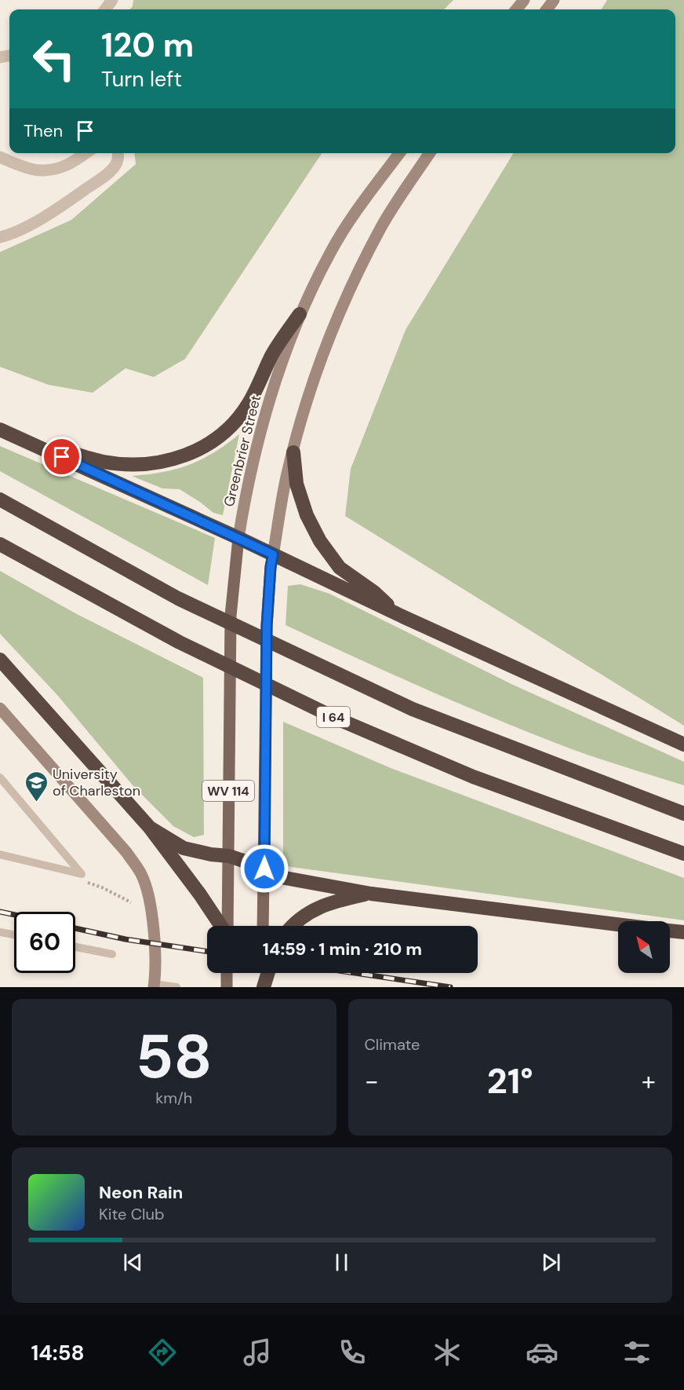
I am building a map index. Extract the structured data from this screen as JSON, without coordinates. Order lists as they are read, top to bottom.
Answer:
{
  "streets": {
    "highway": ["I 64"],
    "main road": ["Greenbrier Street", "WV 114"]
  },
  "places": {
    "school or university": ["University of Charleston"]
  },
  "north": "top left",
  "page": {
    "turn": ["120 m", "Turn left"],
    "then": "Then",
    "limit": "60",
    "trip": "14:59 · 1 min · 210 m",
    "tile": [
      ["58", "km/h"],
      "Climate"
    ],
    "heat": ["−", "21°", "+"],
    "song": ["Neon Rain", "Kite Club"],
    "tabs": "14:58"
  }
}
